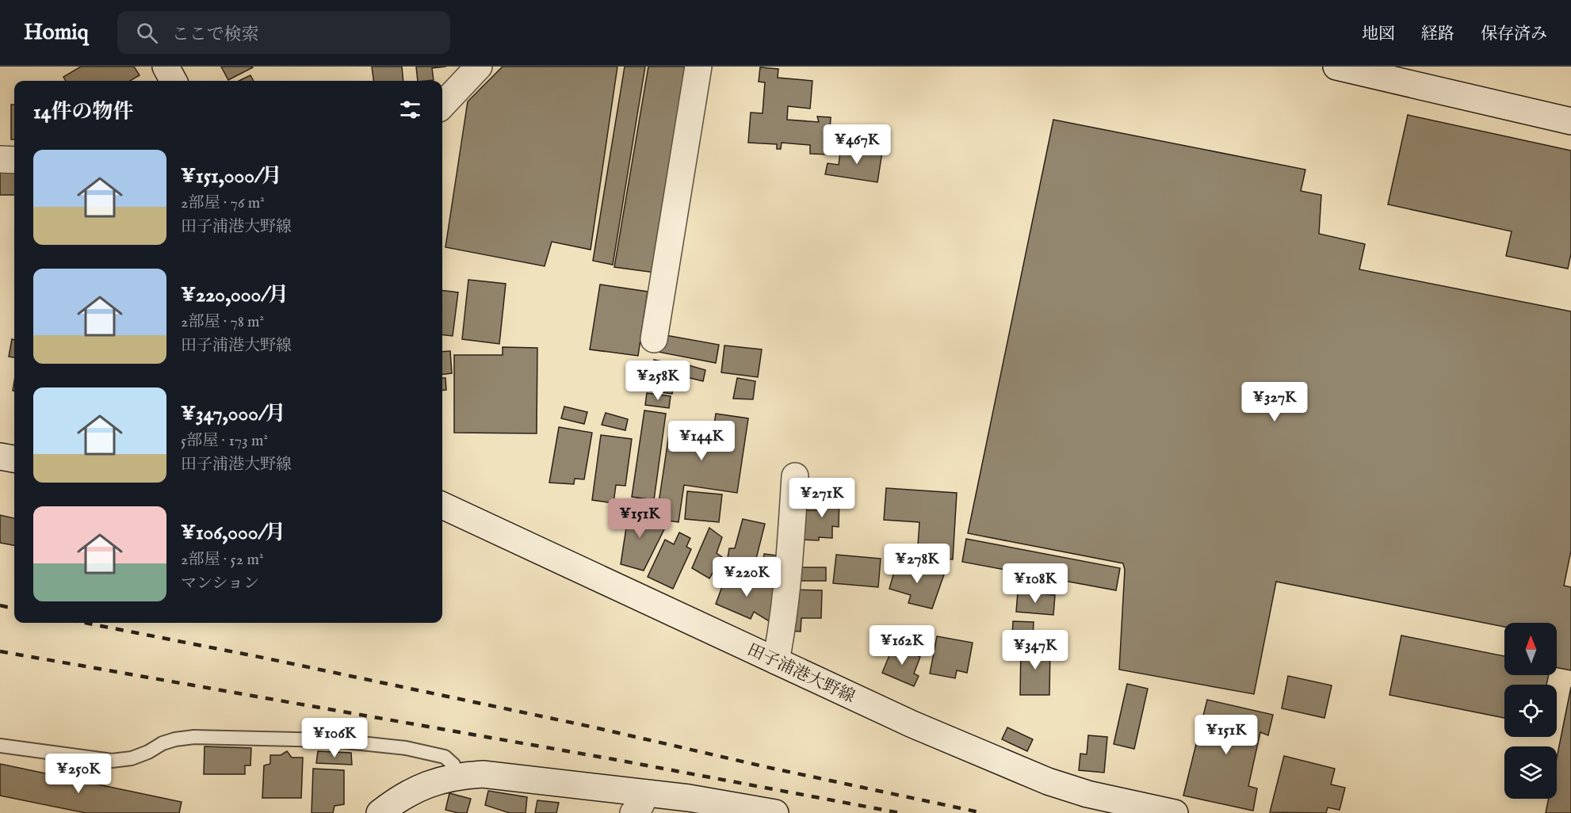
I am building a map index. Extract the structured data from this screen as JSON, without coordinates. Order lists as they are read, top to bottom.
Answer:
{
  "streets": {
    "main road": ["田子浦港大野線"]
  },
  "north": "top",
  "page": {
    "header": "Homiq",
    "search": "ここで検索",
    "nav": ["地図", "経路", "保存済み"],
    "heading": "14件の物件",
    "price": [
      "¥467K",
      "¥258K",
      "¥327K",
      "¥144K",
      "¥271K",
      "¥151K",
      "¥278K",
      "¥220K",
      "¥108K",
      "¥162K",
      "¥347K",
      "¥151K",
      "¥106K",
      "¥250K"
    ],
    "list": [
      {
        "name": "¥151,000/月",
        "note": "2部屋 · 76 m² · 田子浦港大野線"
      },
      {
        "name": "¥220,000/月",
        "note": "2部屋 · 78 m² · 田子浦港大野線"
      },
      {
        "name": "¥347,000/月",
        "note": "5部屋 · 173 m² · 田子浦港大野線"
      },
      {
        "name": "¥106,000/月",
        "note": "2部屋 · 52 m² · マンション"
      }
    ]
  }
}
